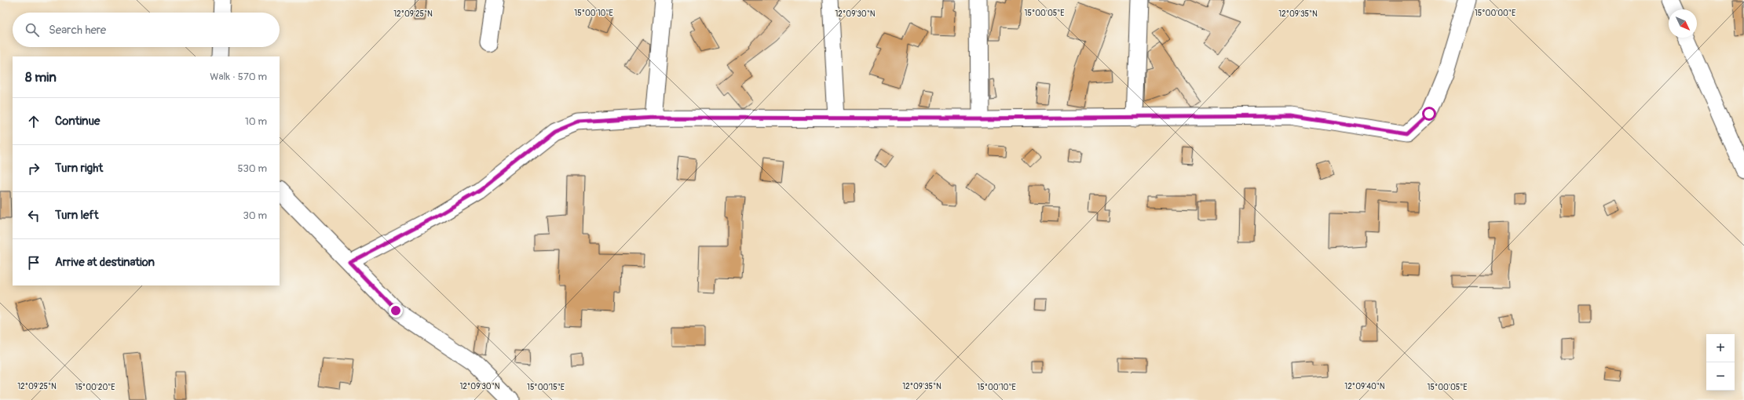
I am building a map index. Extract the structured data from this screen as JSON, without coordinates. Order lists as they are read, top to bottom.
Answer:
{
  "north": "bottom right",
  "page": {
    "search": "Search here",
    "heading": ["8 min", "Walk · 570 m"],
    "list": [
      ["Continue", "10 m"],
      ["Turn right", "530 m"],
      ["Turn left", "30 m"],
      "Arrive at destination"
    ],
    "map_buttons": ["+", "−"]
  },
  "coordinates": [
    "15°00'10\"E",
    "15°00'05\"E",
    "15°00'00\"E",
    "12°09'30\"N",
    "12°09'25\"N",
    "12°09'35\"N",
    "12°09'40\"N",
    "15°00'20\"E",
    "15°00'15\"E"
  ]
}
